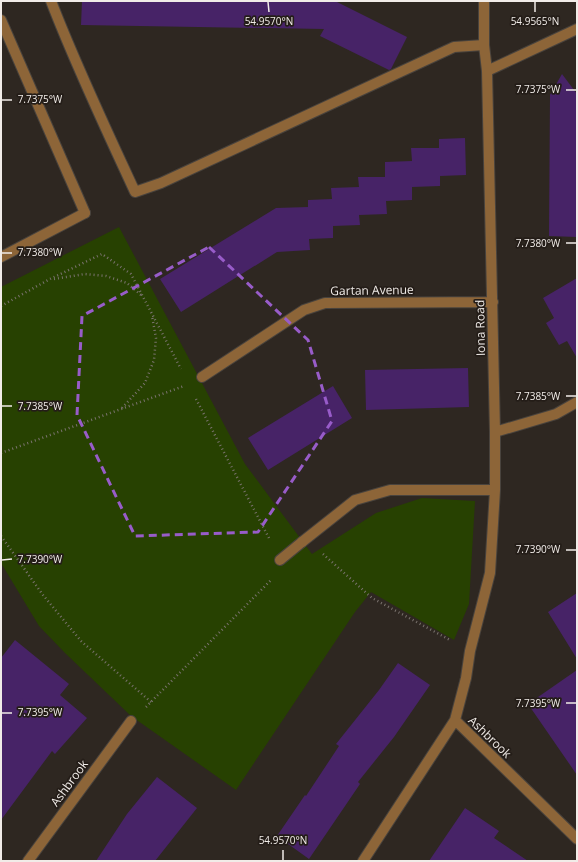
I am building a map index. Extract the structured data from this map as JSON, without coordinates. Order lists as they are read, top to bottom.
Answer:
{
  "streets": {
    "street": ["Gartan Avenue", "Iona Road", "Ashbrook"]
  },
  "crossings": [
    ["Gartan Avenue", "Iona Road"],
    ["Iona Road", "Ashbrook"]
  ],
  "coordinates": [
    "54.9570°N",
    "54.9565°N",
    "7.7375°W",
    "7.7380°W",
    "7.7385°W",
    "7.7390°W",
    "7.7395°W"
  ]
}
